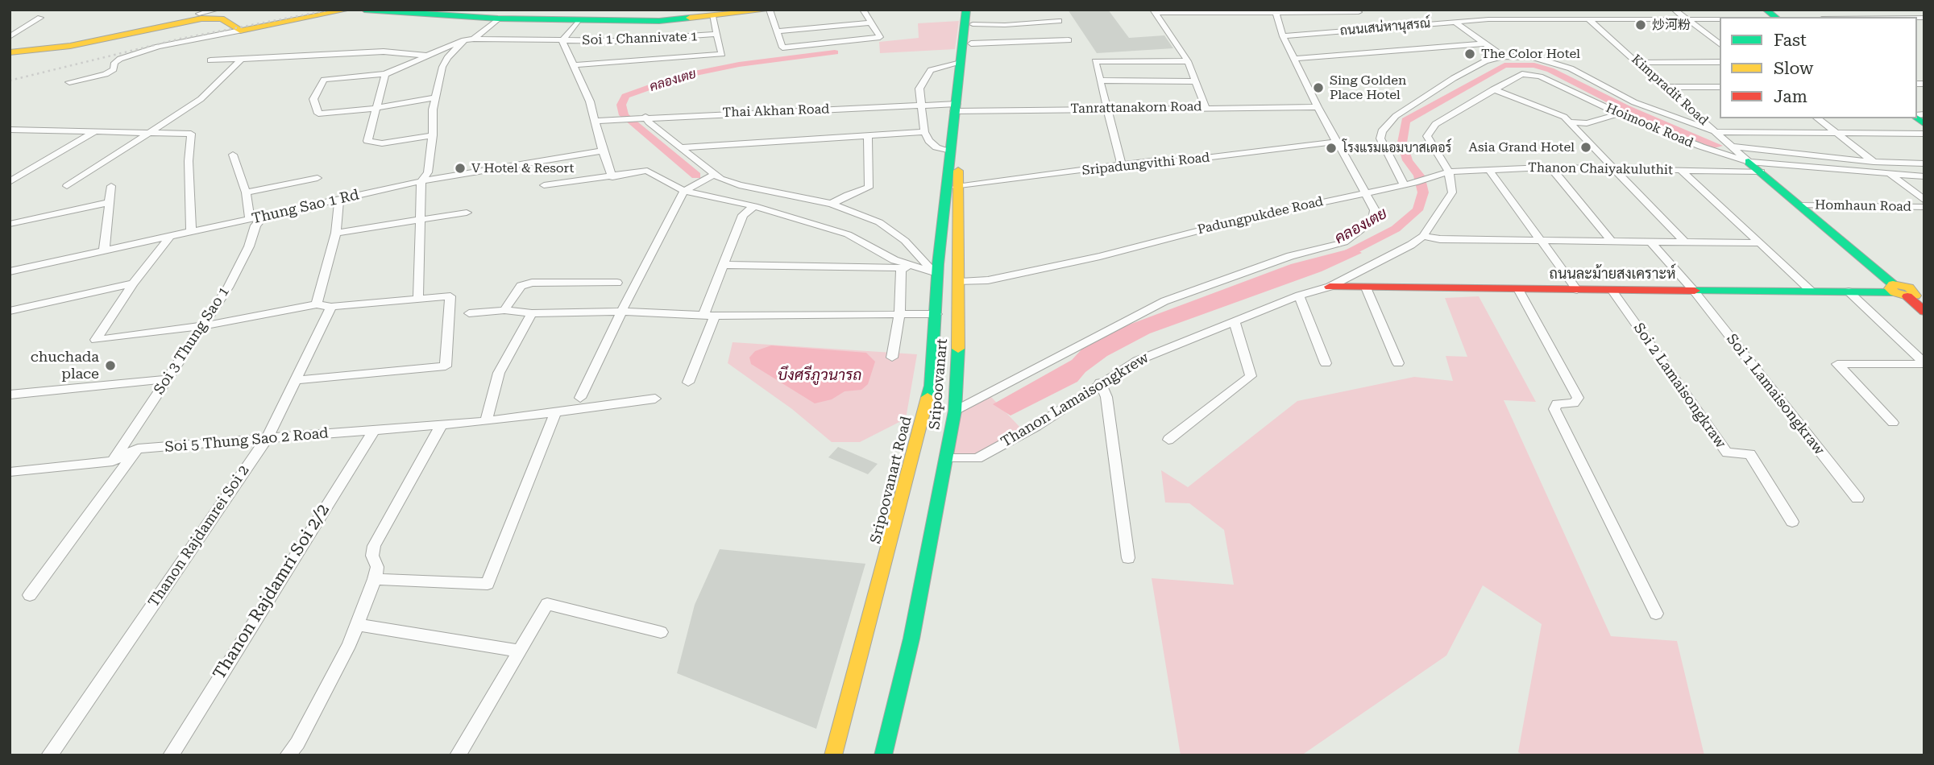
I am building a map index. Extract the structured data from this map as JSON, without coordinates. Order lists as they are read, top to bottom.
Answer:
{
  "streets": {
    "main road": [
      "Hoimook Road",
      "ถนนละม้ายสงเคราะห์",
      "Sripoovanart",
      "Sripoovanart Road"
    ],
    "street": [
      "ถนนเสน่หานุสรณ์",
      "Soi 1 Channivate 1",
      "Kimpradit Road",
      "Tanrattanakorn Road",
      "Thai Akhan Road",
      "Sripadungvithi Road",
      "Thanon Chaiyakuluthit",
      "Homhaun Road",
      "Thung Sao 1 Rd",
      "Padungpukdee Road",
      "Soi 3 Thung Sao 1",
      "Soi 2 Lamaisongkraw",
      "Soi 1 Lamaisongkraw",
      "Thanon Lamaisongkrew",
      "Soi 5 Thung Sao 2 Road",
      "Thanon Rajdamrei Soi 2",
      "Thanon Rajdamri Soi 2/2"
    ]
  },
  "crossings": [
    ["ถนนเสน่หานุสรณ์", "Kimpradit Road"],
    ["Kimpradit Road", "Hoimook Road"],
    ["Tanrattanakorn Road", "Thai Akhan Road"],
    ["Tanrattanakorn Road", "Sripoovanart"],
    ["Thai Akhan Road", "Sripoovanart"],
    ["Hoimook Road", "Thanon Chaiyakuluthit"],
    ["Hoimook Road", "Homhaun Road"],
    ["Hoimook Road", "ถนนละม้ายสงเคราะห์"],
    ["Sripadungvithi Road", "Sripoovanart"],
    ["Thanon Chaiyakuluthit", "Padungpukdee Road"],
    ["Thung Sao 1 Rd", "Soi 3 Thung Sao 1"],
    ["Padungpukdee Road", "Sripoovanart"],
    ["ถนนละม้ายสงเคราะห์", "Soi 2 Lamaisongkraw"],
    ["ถนนละม้ายสงเคราะห์", "Soi 1 Lamaisongkraw"],
    ["ถนนละม้ายสงเคราะห์", "Thanon Lamaisongkrew"],
    ["Soi 3 Thung Sao 1", "Soi 5 Thung Sao 2 Road"],
    ["Sripoovanart", "Thanon Lamaisongkrew"],
    ["Sripoovanart", "Sripoovanart Road"],
    ["Soi 5 Thung Sao 2 Road", "Thanon Rajdamrei Soi 2"],
    ["Soi 5 Thung Sao 2 Road", "Thanon Rajdamri Soi 2/2"]
  ],
  "water": ["คลองเตย", "บึงศรีภูวนารถ"],
  "places": [
    "炒河粉",
    "The Color Hotel",
    "Sing Golden Place Hotel",
    "Asia Grand Hotel",
    "โรงแรมแอมบาสเดอร์",
    "V Hotel & Resort",
    "chuchada place"
  ],
  "legend": ["Fast", "Slow", "Jam"]
}
